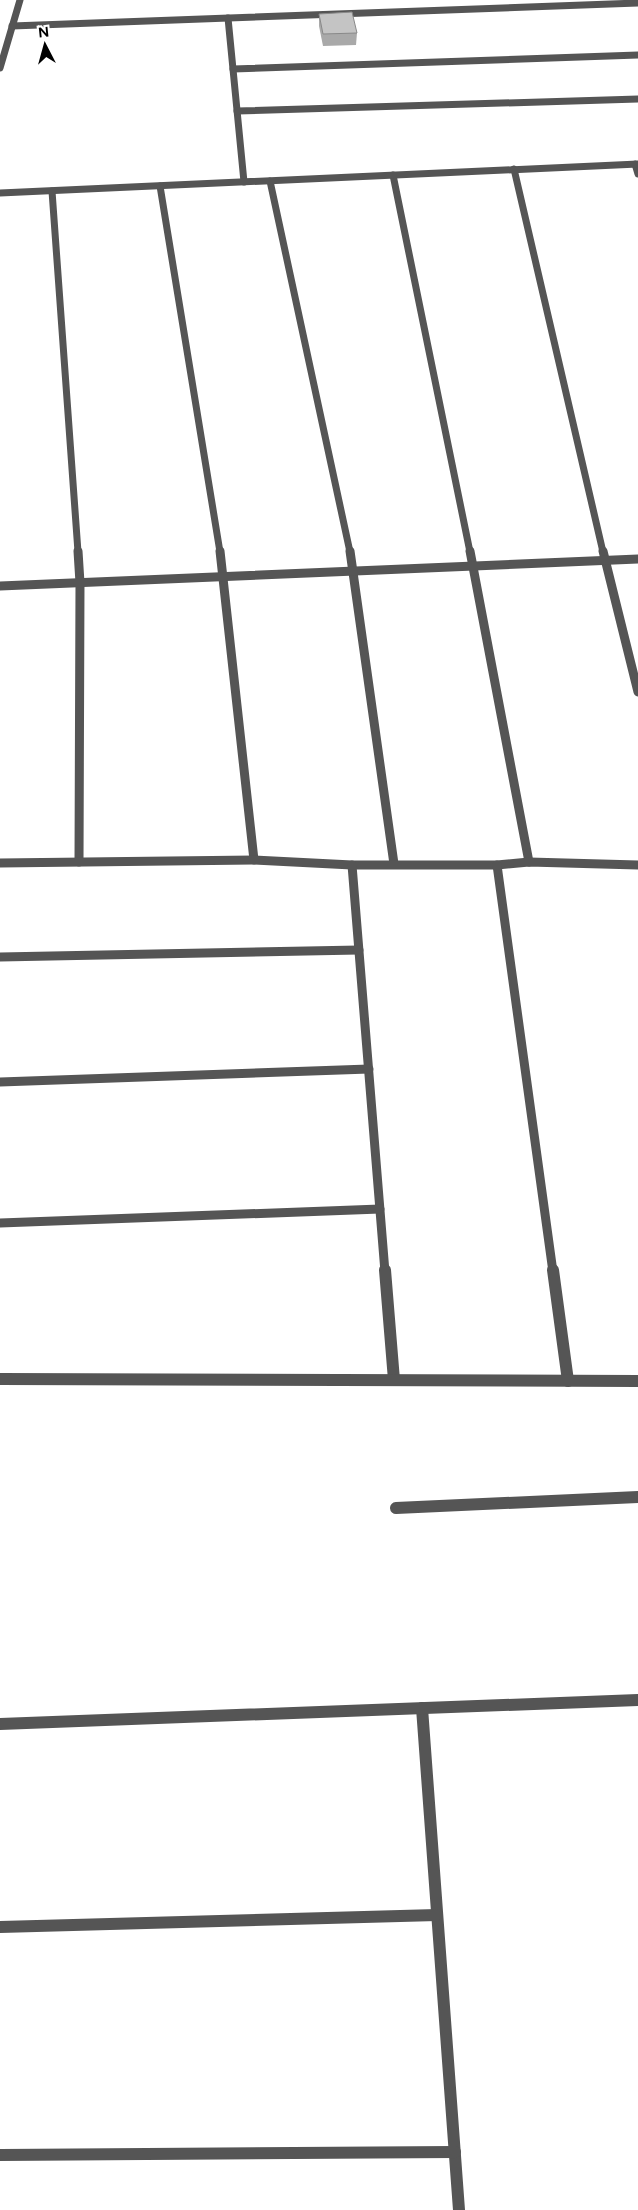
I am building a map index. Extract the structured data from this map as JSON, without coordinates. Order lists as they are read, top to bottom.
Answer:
{
  "north": "top"
}
